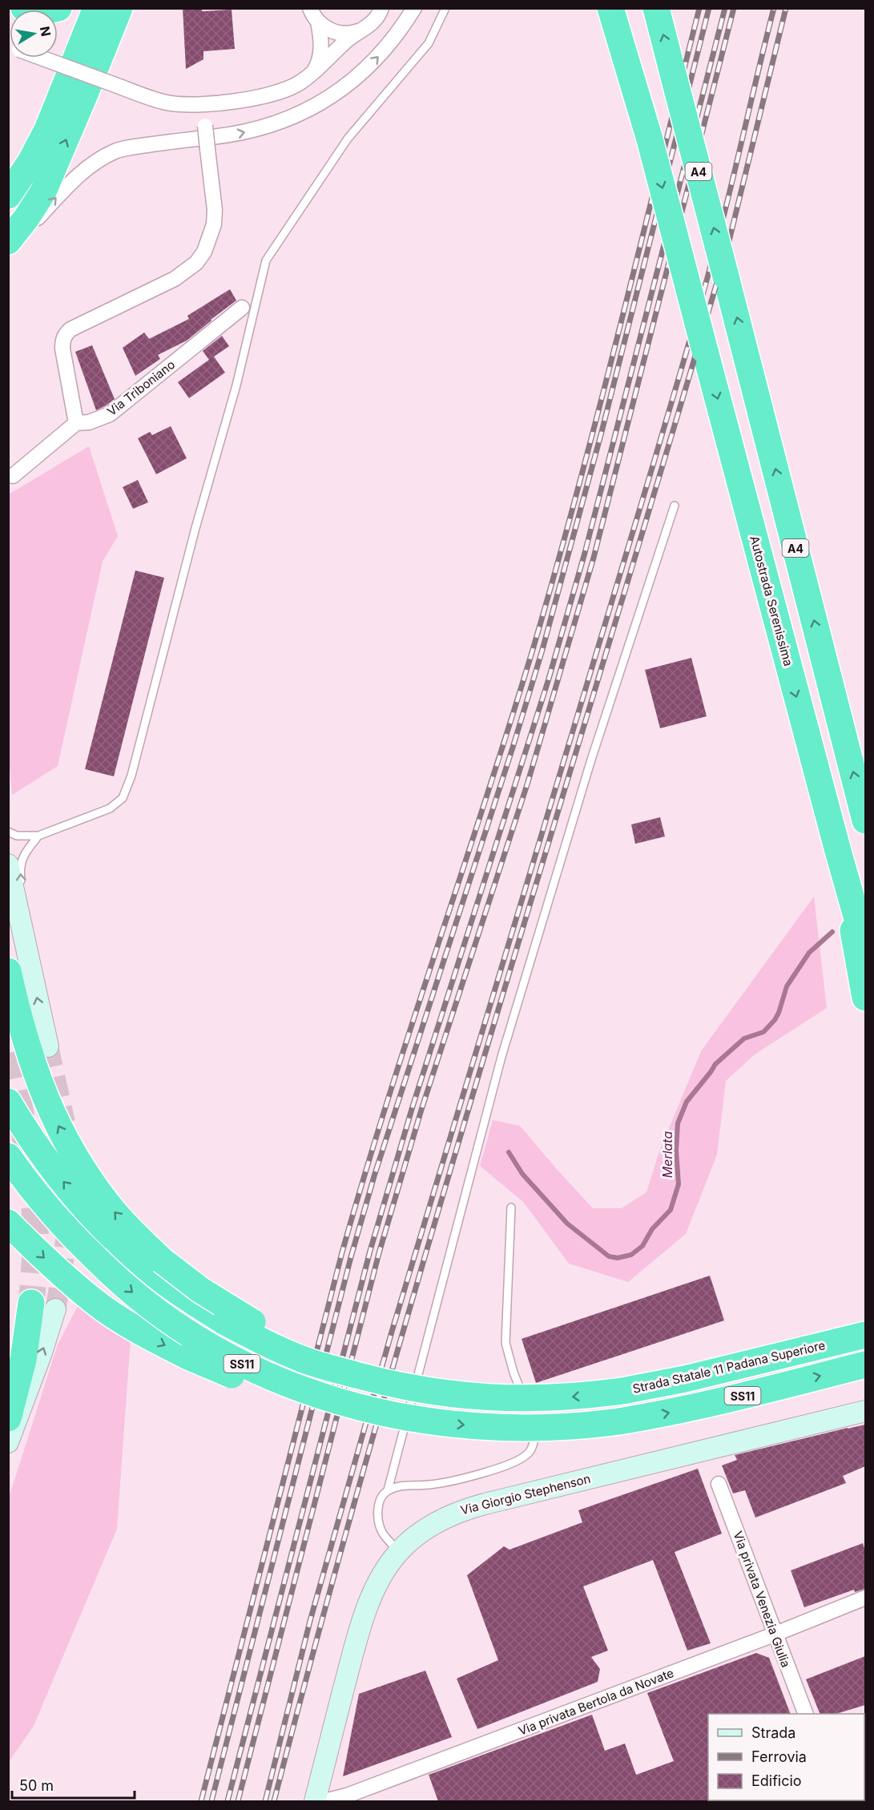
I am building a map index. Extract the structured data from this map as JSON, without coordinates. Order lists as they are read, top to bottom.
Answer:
{
  "streets": {
    "highway": [
      "A4",
      "Autostrada Serenissima",
      "SS11",
      "Strada Statale 11 Padana Superiore"
    ],
    "street": [
      "Via Triboniano",
      "Via Giorgio Stephenson",
      "Via privata Venezia Giulia",
      "Via privata Bertola da Novate"
    ]
  },
  "crossings": [
    ["Via privata Venezia Giulia", "Via privata Bertola da Novate"]
  ],
  "water": ["Merlata"],
  "legend": ["Strada", "Ferrovia", "Edificio"],
  "scale_bar": "50 m",
  "north": "right"
}
